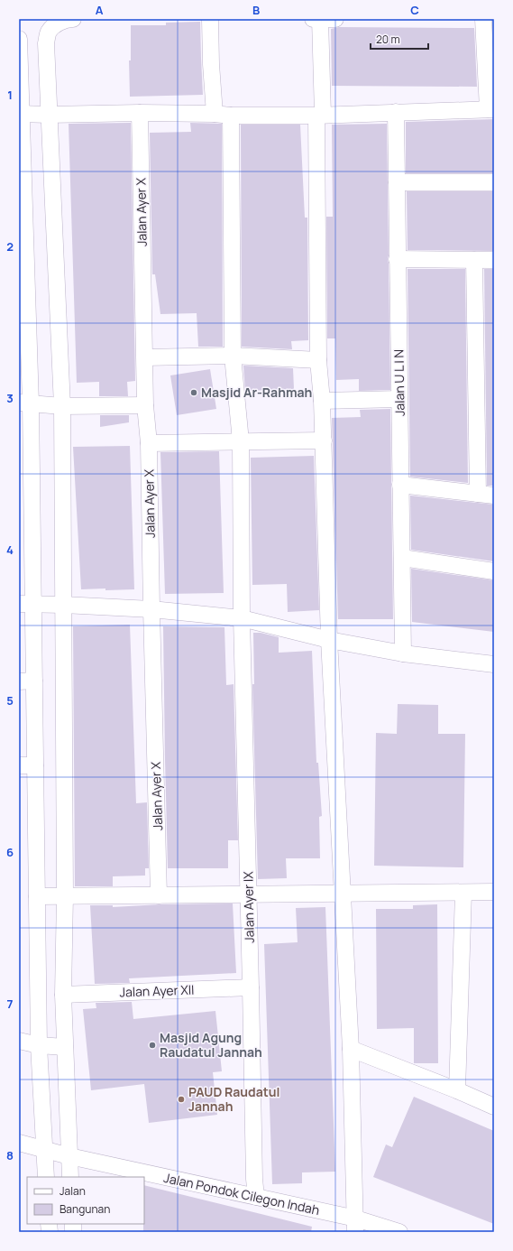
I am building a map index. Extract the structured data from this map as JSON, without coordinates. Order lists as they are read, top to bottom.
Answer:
{
  "streets": {
    "street": [
      "Jalan Ayer X",
      "Jalan U L I N",
      "Jalan Ayer IX",
      "Jalan Ayer XII",
      "Jalan Pondok Cilegon Indah"
    ]
  },
  "crossings": [
    ["Jalan Ayer IX", "Jalan Ayer XII"],
    ["Jalan Ayer IX", "Jalan Pondok Cilegon Indah"]
  ],
  "places": ["Masjid Ar-Rahmah", "Masjid Agung Raudatul Jannah", "PAUD Raudatul Jannah"],
  "legend": ["Jalan", "Bangunan"],
  "scale_bar": "20 m",
  "grid": {
    "columns": ["A", "B", "C"],
    "rows": [
      "1",
      "2",
      "3",
      "4",
      "5",
      "6",
      "7",
      "8"
    ]
  }
}
